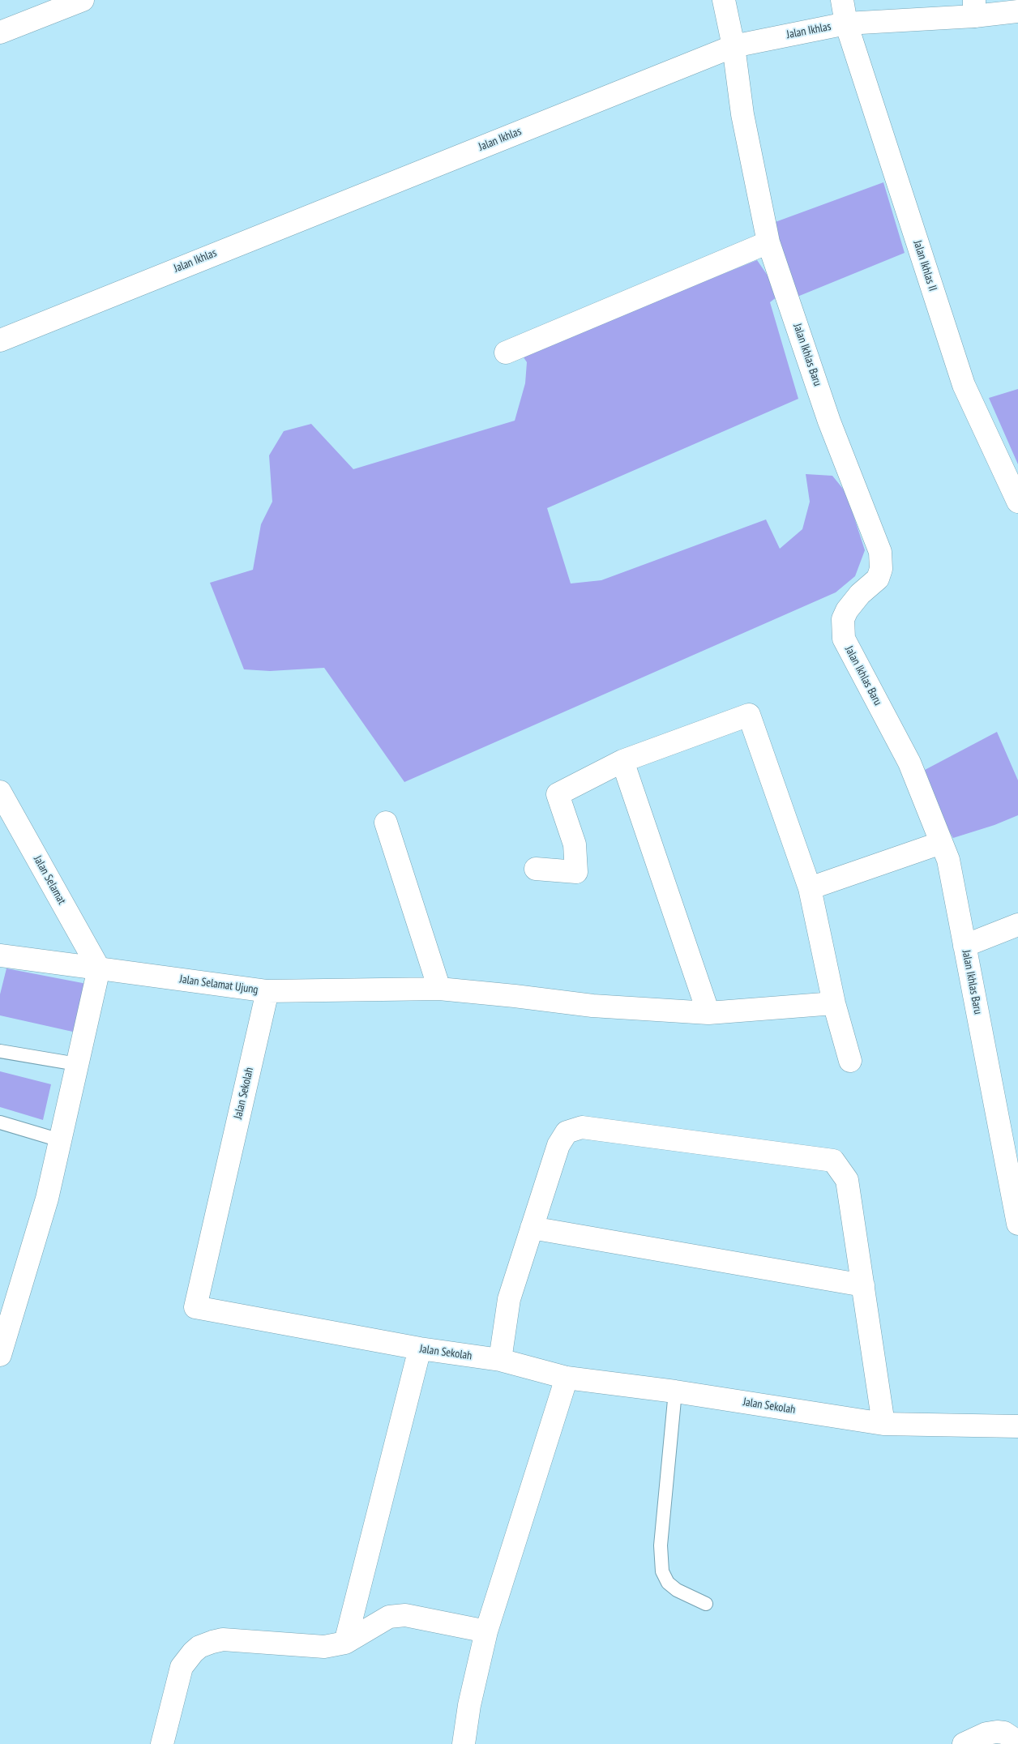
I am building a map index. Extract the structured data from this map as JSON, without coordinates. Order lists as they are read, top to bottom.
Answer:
{
  "streets": {
    "street": [
      "Jalan Ikhlas",
      "Jalan Ikhlas II",
      "Jalan Ikhlas Baru",
      "Jalan Selamat",
      "Jalan Selamat Ujung",
      "Jalan Sekolah"
    ]
  },
  "crossings": [
    ["Jalan Ikhlas", "Jalan Ikhlas II"],
    ["Jalan Ikhlas", "Jalan Ikhlas Baru"],
    ["Jalan Selamat", "Jalan Selamat Ujung"],
    ["Jalan Selamat Ujung", "Jalan Sekolah"]
  ]
}
